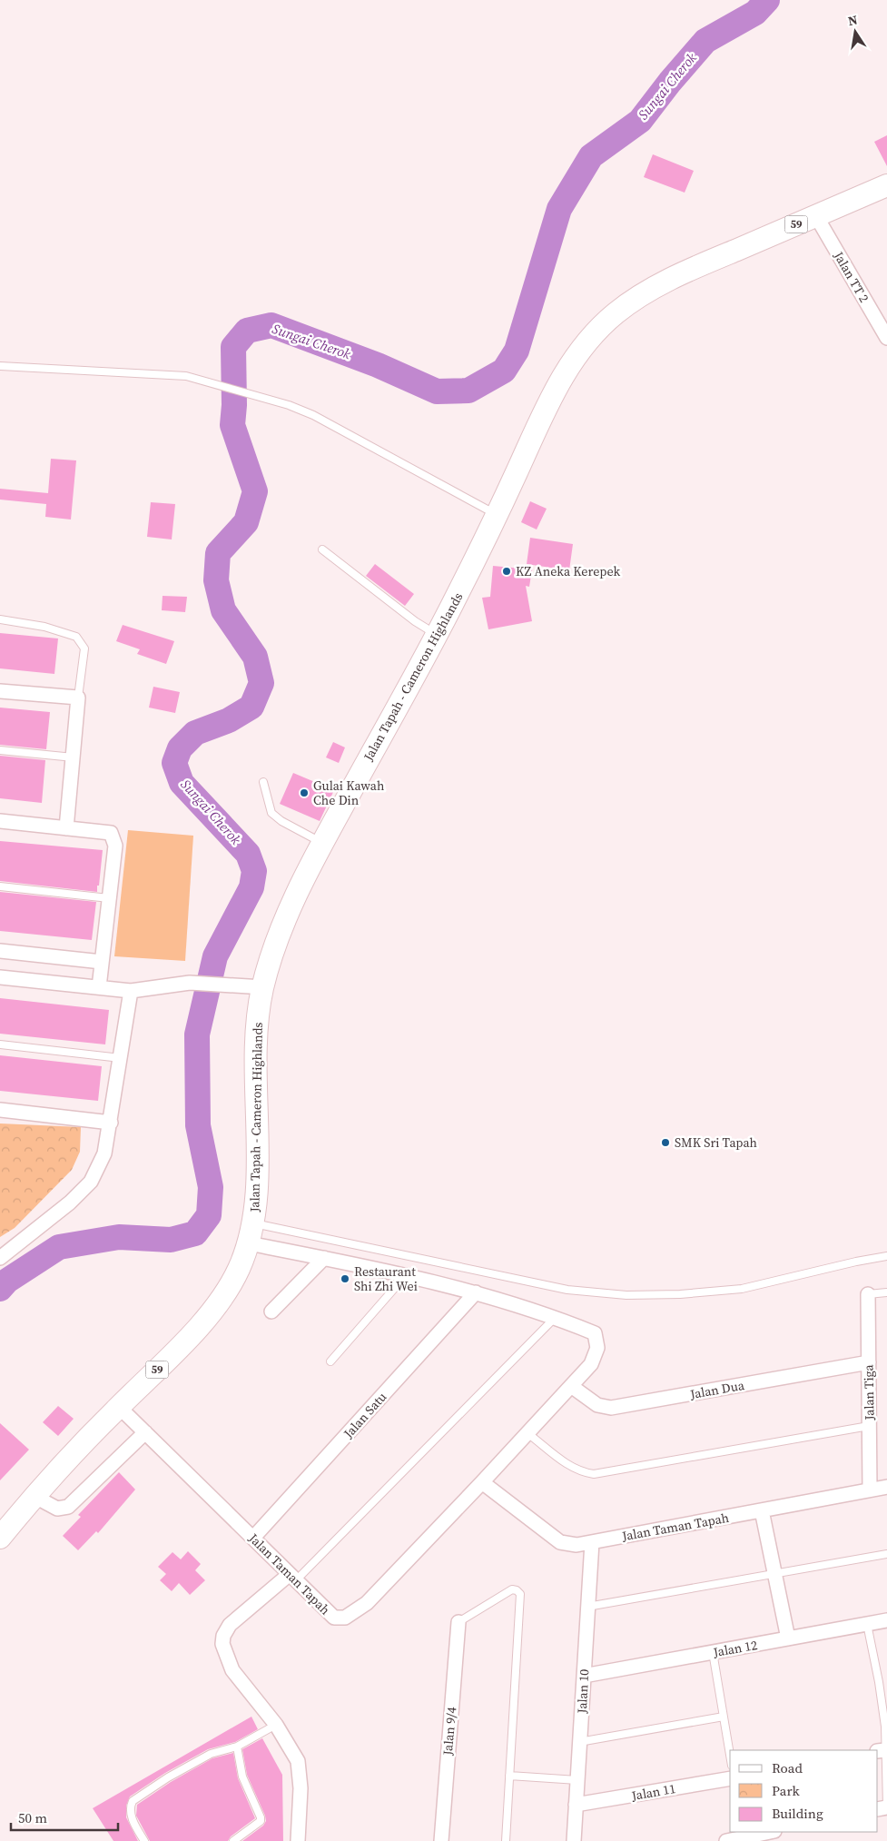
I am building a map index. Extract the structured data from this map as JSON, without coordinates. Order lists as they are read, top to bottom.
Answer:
{
  "streets": {
    "main road": ["59", "Jalan Tapah - Cameron Highlands"],
    "street": [
      "Jalan TT 2",
      "Jalan Dua",
      "Jalan Tiga",
      "Jalan Satu",
      "Jalan Taman Tapah",
      "Jalan 12",
      "Jalan 10",
      "Jalan 9/4",
      "Jalan 11"
    ]
  },
  "crossings": [
    ["Jalan TT 2", "Jalan Tapah - Cameron Highlands"],
    ["Jalan Tapah - Cameron Highlands", "Jalan Taman Tapah"],
    ["Jalan Dua", "Jalan Tiga"],
    ["Jalan Dua", "Jalan Taman Tapah"],
    ["Jalan Tiga", "Jalan Taman Tapah"],
    ["Jalan Satu", "Jalan Taman Tapah"],
    ["Jalan Taman Tapah", "Jalan 10"],
    ["Jalan 12", "Jalan 10"],
    ["Jalan 10", "Jalan 11"]
  ],
  "water": ["Sungai Cherok"],
  "places": [
    "KZ Aneka Kerepek",
    "Gulai Kawah Che Din",
    "SMK Sri Tapah",
    "Restaurant Shi Zhi Wei"
  ],
  "legend": ["Road", "Park", "Building"],
  "scale_bar": "50 m",
  "north": "top"
}
